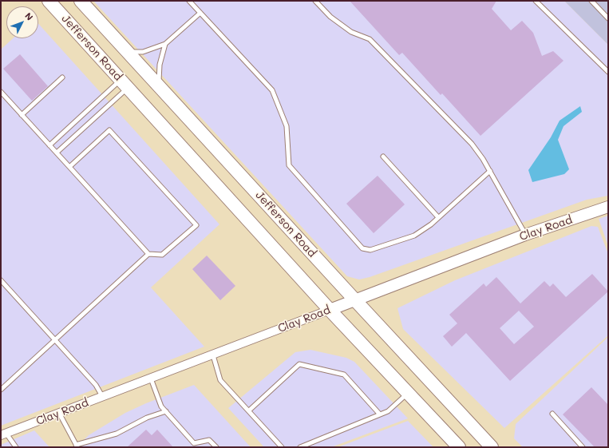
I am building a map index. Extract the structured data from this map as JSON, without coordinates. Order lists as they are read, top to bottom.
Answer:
{
  "streets": {
    "main road": ["Jefferson Road"],
    "street": ["Clay Road"]
  },
  "crossings": [
    ["Jefferson Road", "Clay Road"]
  ],
  "north": "top right"
}
